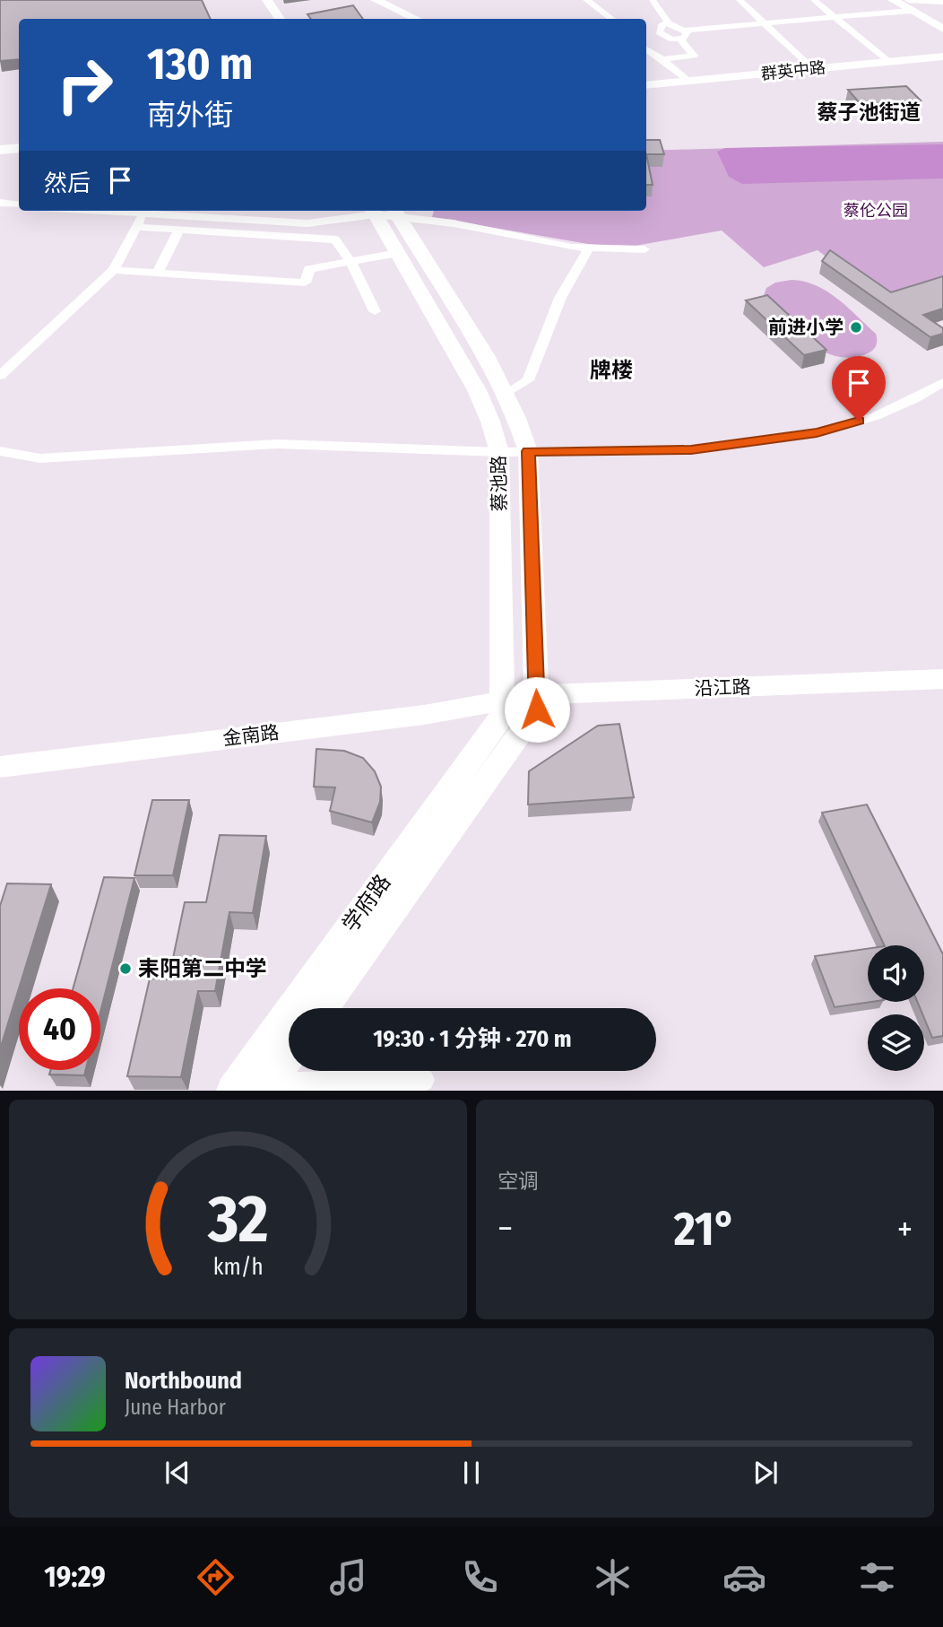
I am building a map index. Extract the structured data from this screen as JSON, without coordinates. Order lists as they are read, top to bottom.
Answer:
{
  "streets": {
    "street": [
      "群英中路",
      "蔡池路",
      "沿江路",
      "金南路",
      "学府路"
    ]
  },
  "crossings": [
    ["蔡池路", "沿江路"],
    ["蔡池路", "金南路"],
    ["蔡池路", "学府路"],
    ["沿江路", "学府路"],
    ["金南路", "学府路"]
  ],
  "districts": ["蔡子池街道", "牌楼"],
  "parks": ["蔡伦公园"],
  "places": ["前进小学", "耒阳第二中学"],
  "page": {
    "turn": ["130 m", "南外街"],
    "then": "然后",
    "limit": "40",
    "trip": "19:30 · 1 分钟 · 270 m",
    "tile": "空调",
    "heat": ["−", "21°", "+"],
    "song": ["Northbound", "June Harbor"],
    "tabs": "19:29",
    "gauge": ["32", "km/h"]
  }
}
